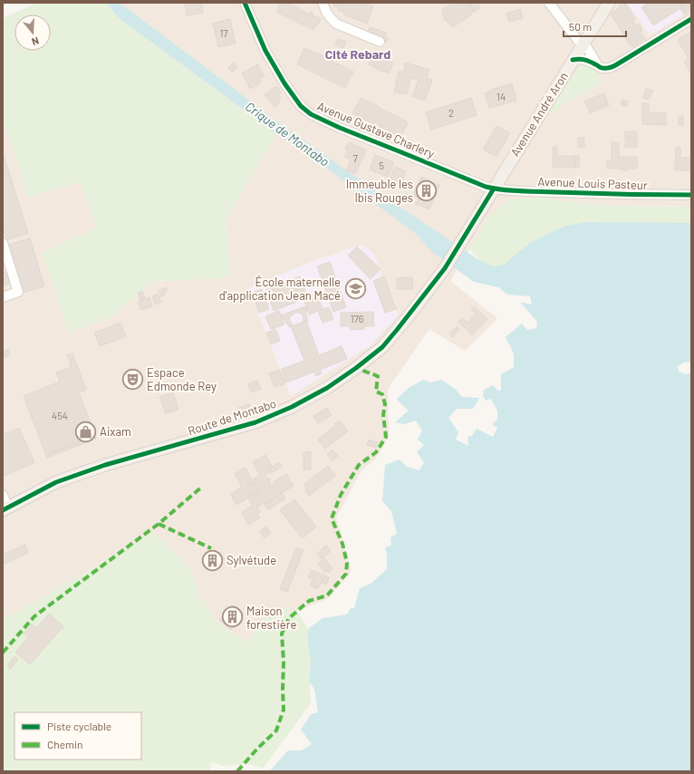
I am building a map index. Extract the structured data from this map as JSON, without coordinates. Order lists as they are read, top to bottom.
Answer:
{
  "streets": {
    "main road": ["Avenue André Aron", "Route de Montabo"],
    "street": ["Avenue Gustave Charlery", "Avenue Louis Pasteur"]
  },
  "crossings": [
    ["Avenue André Aron", "Avenue Gustave Charlery"],
    ["Avenue André Aron", "Avenue Louis Pasteur"],
    ["Avenue André Aron", "Route de Montabo"],
    ["Avenue Gustave Charlery", "Avenue Louis Pasteur"],
    ["Avenue Gustave Charlery", "Route de Montabo"],
    ["Avenue Louis Pasteur", "Route de Montabo"]
  ],
  "districts": ["Cité Rebard"],
  "water": ["Crique de Montabo"],
  "places": {
    "building": ["Immeuble les Ibis Rouges", "Sylvétude", "Maison forestière"],
    "school or university": ["École maternelle d'application Jean Macé"],
    "theatre": ["Espace Edmonde Rey"],
    "shop": ["Aixam"]
  },
  "house_numbers": [
    "17",
    "14",
    "2",
    "7",
    "5",
    "176",
    "454"
  ],
  "legend": ["Piste cyclable", "Chemin"],
  "scale_bar": "50 m",
  "north": "bottom"
}
